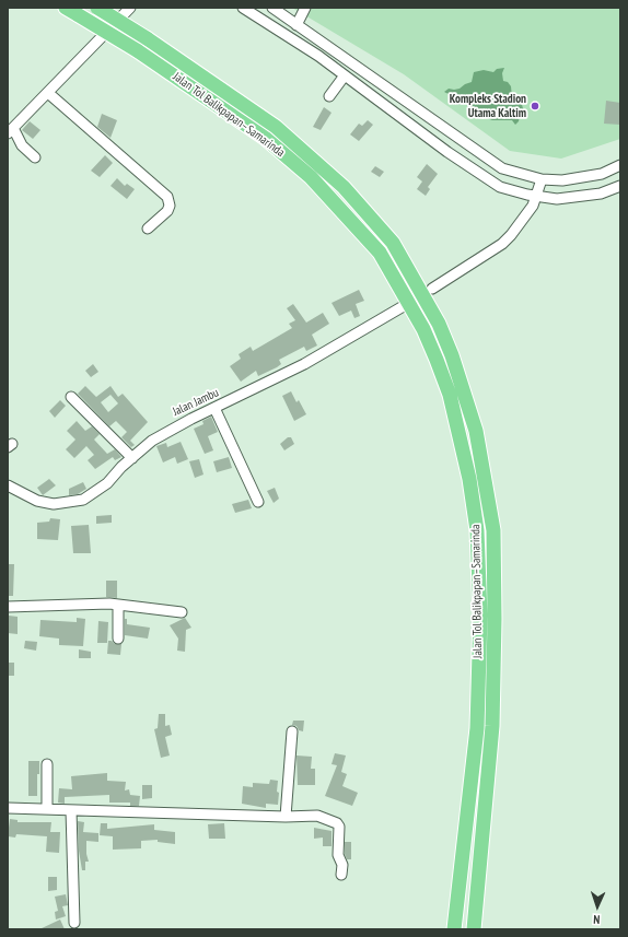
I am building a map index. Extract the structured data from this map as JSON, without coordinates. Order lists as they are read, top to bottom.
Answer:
{
  "streets": {
    "highway": ["Jalan Tol Balikpapan–Samarinda"],
    "street": ["Jalan Jambu"]
  },
  "places": ["Kompleks Stadion Utama Kaltim"],
  "north": "bottom"
}
